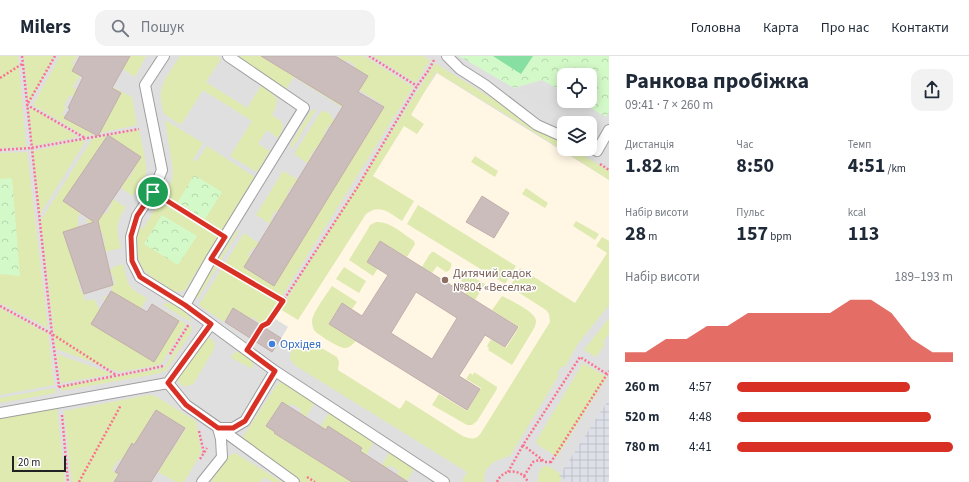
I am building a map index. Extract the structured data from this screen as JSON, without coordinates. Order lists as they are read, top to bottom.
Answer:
{
  "places": ["Дитячий садок №804 «Веселка»", "Орхідея"],
  "scale_bar": "20 m",
  "page": {
    "header": "Milers",
    "search": "Пошук",
    "nav": [
      "Головна",
      "Карта",
      "Про нас",
      "Контакти"
    ],
    "heading": ["Ранкова пробіжка", "09:41 · 7 × 260 m"],
    "stats": [
      ["Дистанція", "1.82 km"],
      ["Час", "8:50"],
      ["Темп", "4:51 /km"],
      ["Набір висоти", "28 m"],
      ["Пульс", "157 bpm"],
      ["kcal", "113"]
    ],
    "chart": ["Набір висоти", "189–193 m"],
    "list": [
      {
        "name": "260 m",
        "note": "4:57"
      },
      {
        "name": "520 m",
        "note": "4:48"
      },
      {
        "name": "780 m",
        "note": "4:41"
      }
    ],
    "scale": "20 m"
  }
}
